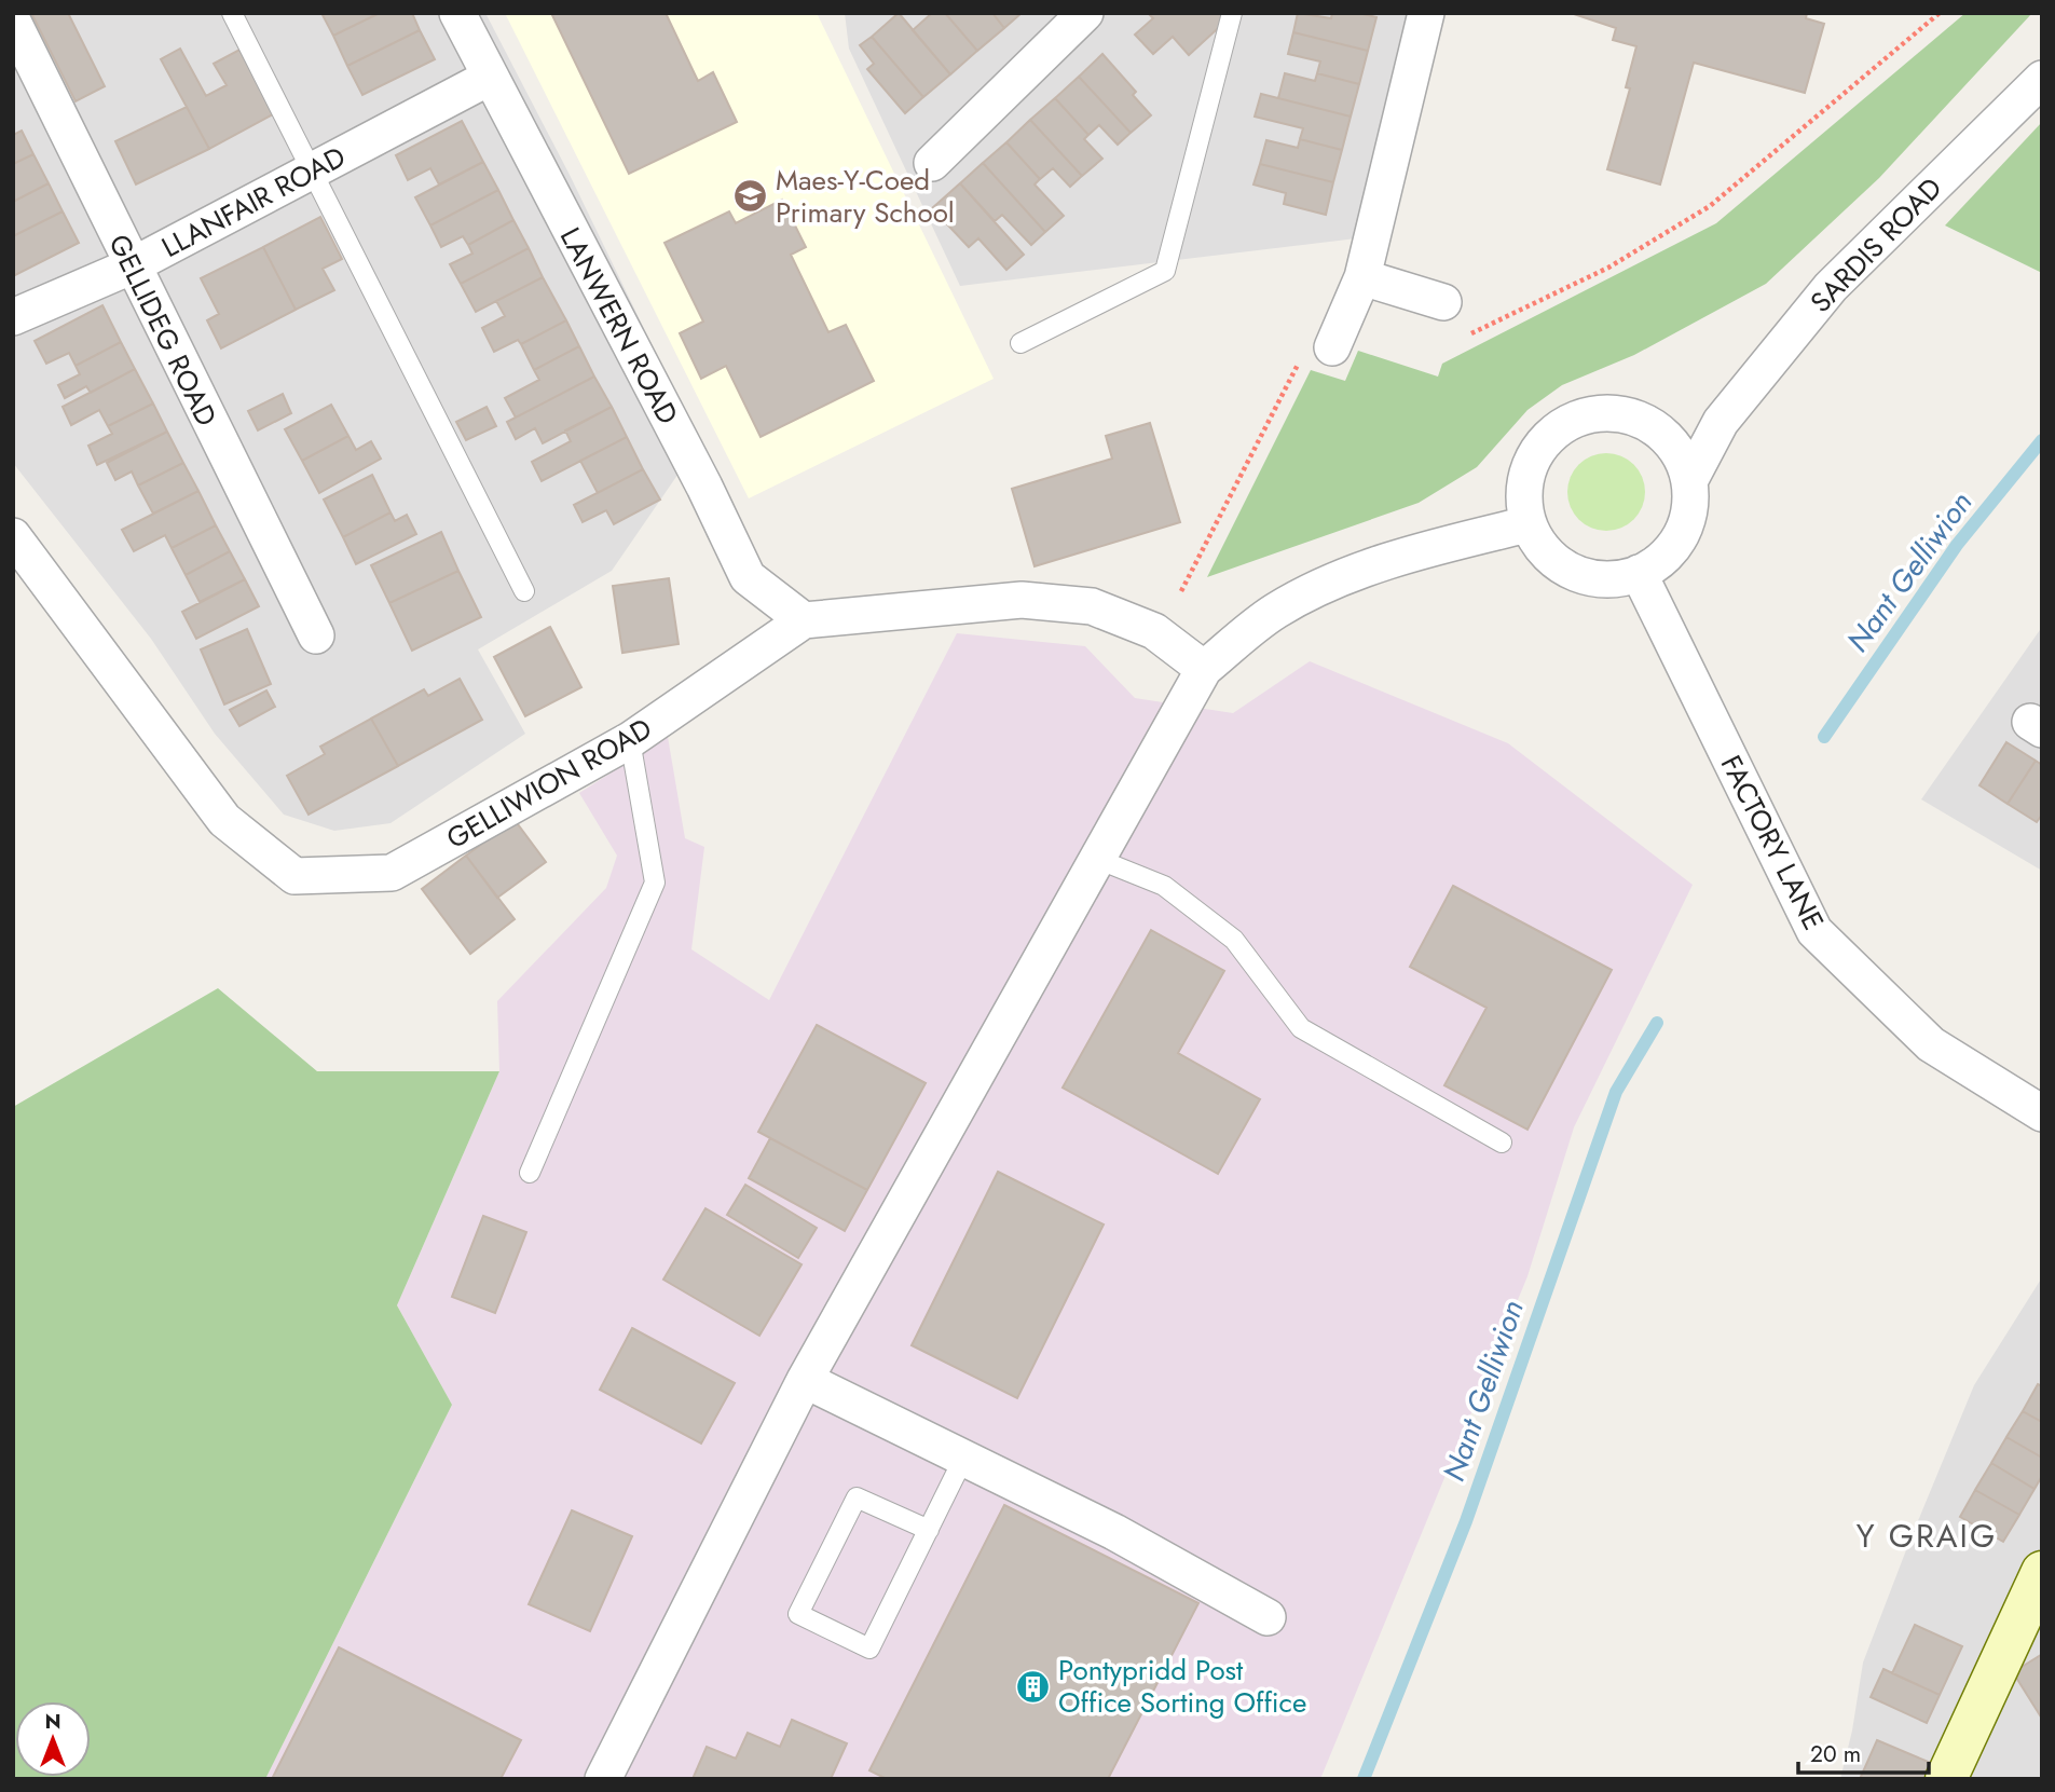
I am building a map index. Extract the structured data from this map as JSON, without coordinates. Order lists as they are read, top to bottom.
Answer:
{
  "streets": {
    "street": [
      "LLANFAIR ROAD",
      "SARDIS ROAD",
      "LANWERN ROAD",
      "GELLIDEG ROAD",
      "GELLIWION ROAD",
      "FACTORY LANE"
    ]
  },
  "crossings": [
    ["LLANFAIR ROAD", "LANWERN ROAD"],
    ["LLANFAIR ROAD", "GELLIDEG ROAD"],
    ["SARDIS ROAD", "FACTORY LANE"],
    ["LANWERN ROAD", "GELLIWION ROAD"]
  ],
  "districts": ["Y GRAIG"],
  "water": ["Nant Gelliwion"],
  "places": {
    "school or university": ["Maes-Y-Coed Primary School"],
    "building": ["Pontypridd Post Office Sorting Office"]
  },
  "scale_bar": "20 m",
  "north": "top"
}
